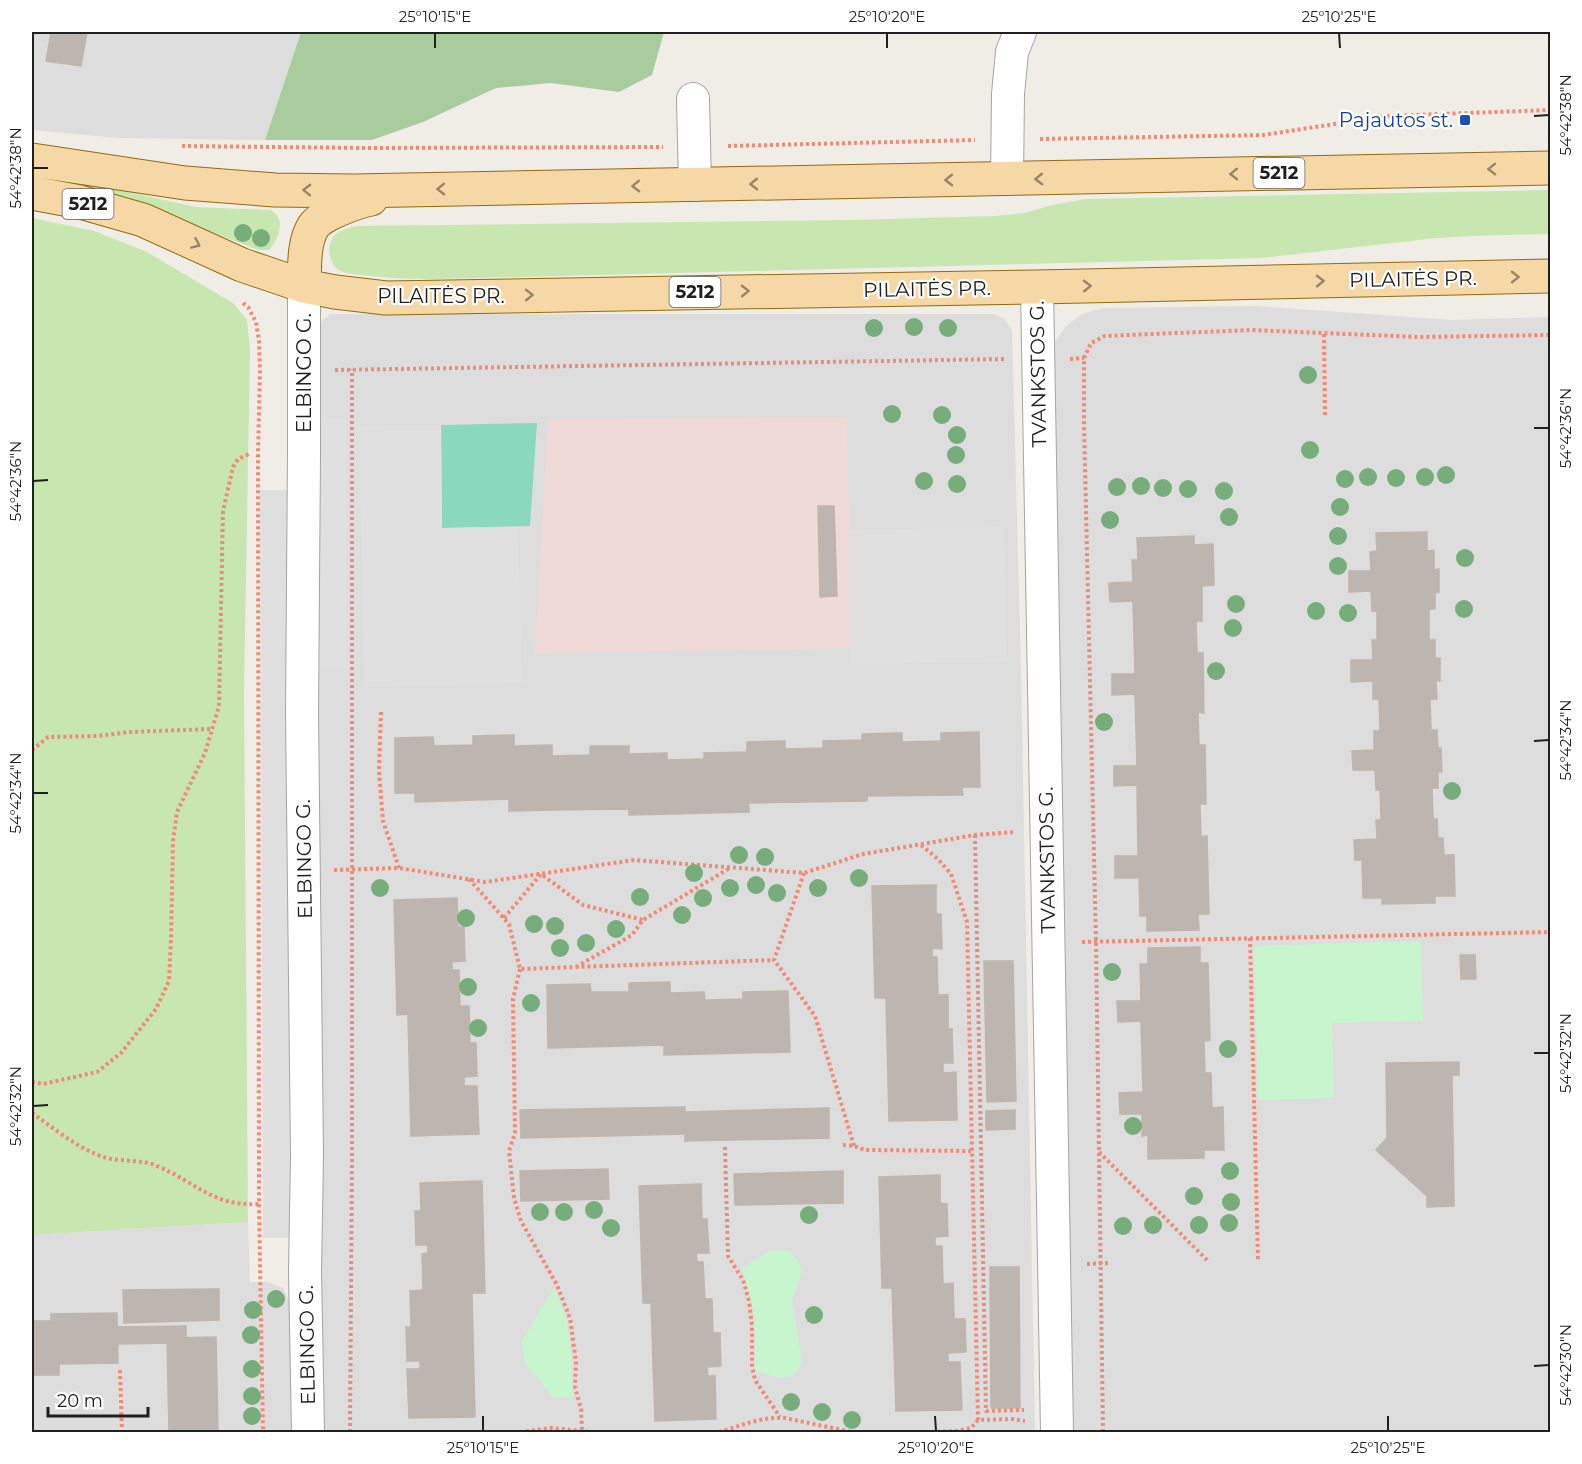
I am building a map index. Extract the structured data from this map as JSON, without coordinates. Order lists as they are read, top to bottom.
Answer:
{
  "streets": {
    "main road": ["5212", "PILAITĖS PR."],
    "street": ["ELBINGO G.", "TVANKSTOS G."]
  },
  "crossings": [
    ["5212", "PILAITĖS PR."],
    ["5212", "ELBINGO G."],
    ["PILAITĖS PR.", "ELBINGO G."],
    ["PILAITĖS PR.", "TVANKSTOS G."]
  ],
  "places": {
    "transit": ["Pajautos st."]
  },
  "scale_bar": "20 m",
  "coordinates": [
    "25°10'15\"E",
    "25°10'20\"E",
    "25°10'25\"E",
    "54°42'38\"N",
    "54°42'36\"N",
    "54°42'34\"N",
    "54°42'32\"N",
    "54°42'30\"N"
  ]
}
